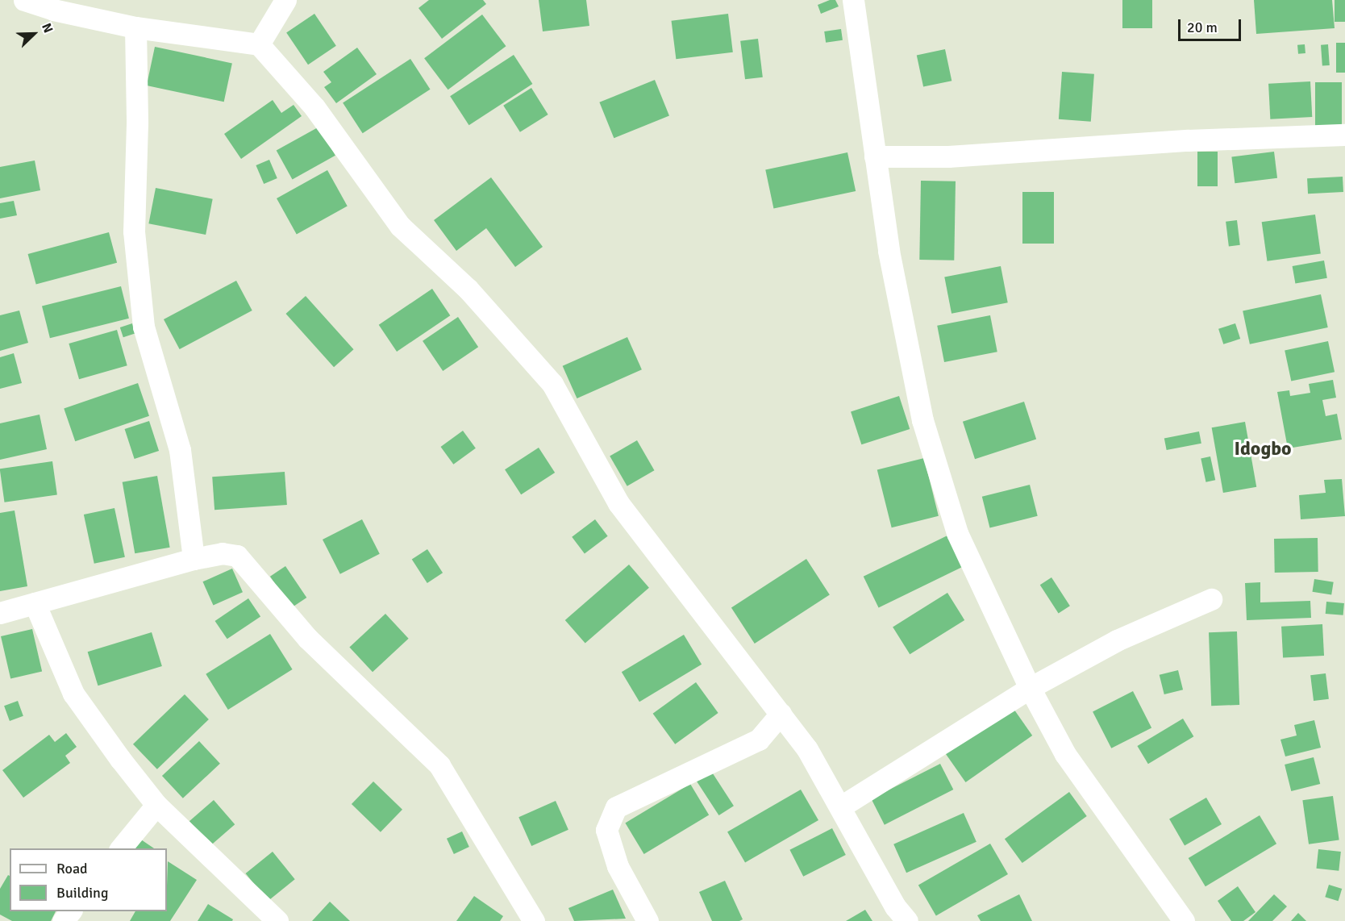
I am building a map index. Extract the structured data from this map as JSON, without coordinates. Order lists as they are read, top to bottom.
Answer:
{
  "districts": ["Idogbo"],
  "legend": ["Road", "Building"],
  "scale_bar": "20 m",
  "north": "top right"
}
